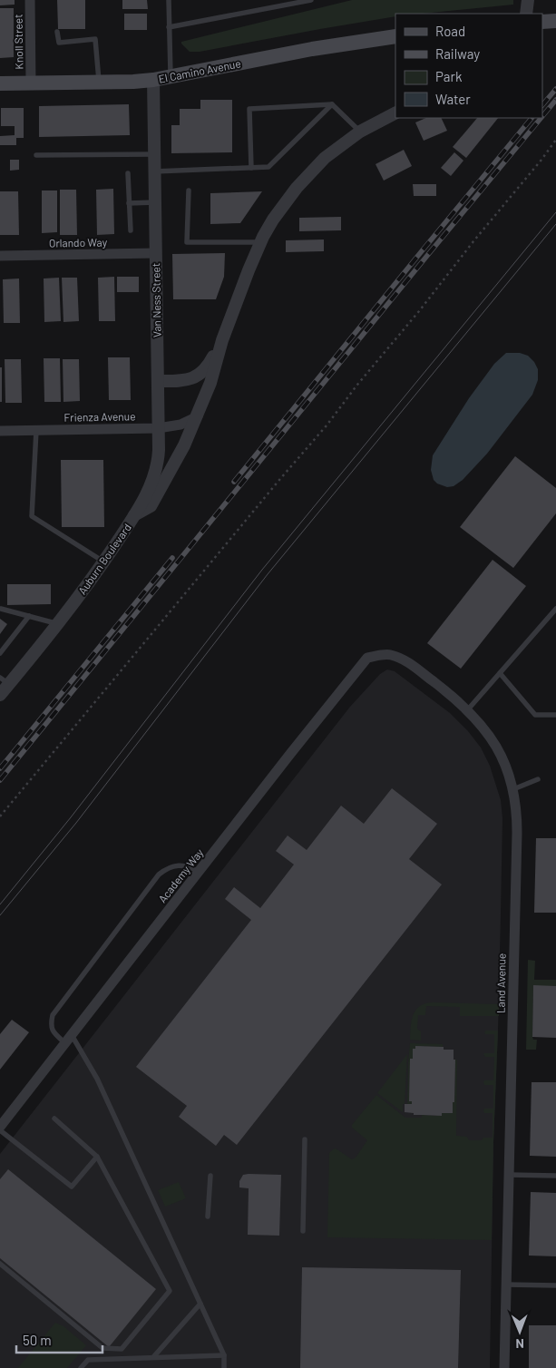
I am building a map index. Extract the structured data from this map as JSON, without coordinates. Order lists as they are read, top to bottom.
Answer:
{
  "streets": {
    "main road": ["El Camino Avenue"],
    "street": [
      "Knoll Street",
      "Orlando Way",
      "Van Ness Street",
      "Frienza Avenue",
      "Auburn Boulevard",
      "Academy Way",
      "Land Avenue"
    ]
  },
  "crossings": [
    ["Knoll Street", "El Camino Avenue"],
    ["El Camino Avenue", "Van Ness Street"],
    ["Orlando Way", "Van Ness Street"],
    ["Van Ness Street", "Frienza Avenue"],
    ["Van Ness Street", "Auburn Boulevard"],
    ["Frienza Avenue", "Auburn Boulevard"],
    ["Academy Way", "Land Avenue"]
  ],
  "legend": [
    "Road",
    "Railway",
    "Park",
    "Water"
  ],
  "scale_bar": "50 m",
  "north": "bottom"
}
